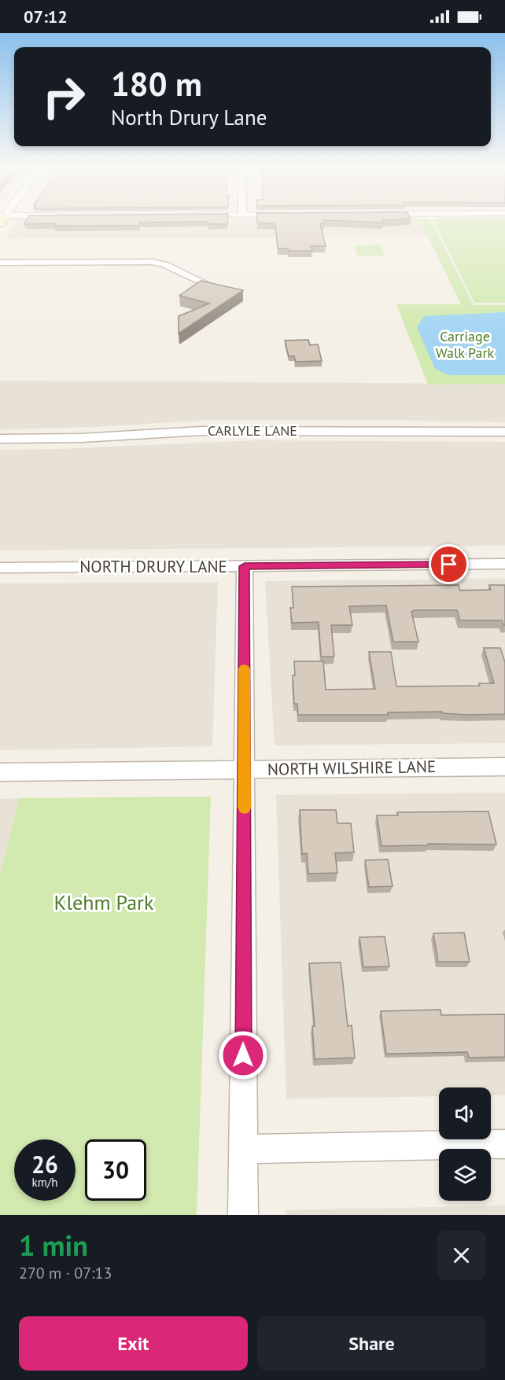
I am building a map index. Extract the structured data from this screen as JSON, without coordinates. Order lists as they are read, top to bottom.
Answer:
{
  "streets": {
    "street": ["CARLYLE LANE", "NORTH DRURY LANE", "NORTH WILSHIRE LANE"]
  },
  "parks": ["Carriage Walk Park", "Klehm Park"],
  "page": {
    "status": "07:12",
    "turn": ["180 m", "North Drury Lane"],
    "speed": "26 km/h",
    "limit": "30",
    "heading": ["1 min", "270 m · 07:13"],
    "buttons": ["Exit", "Share"]
  }
}
